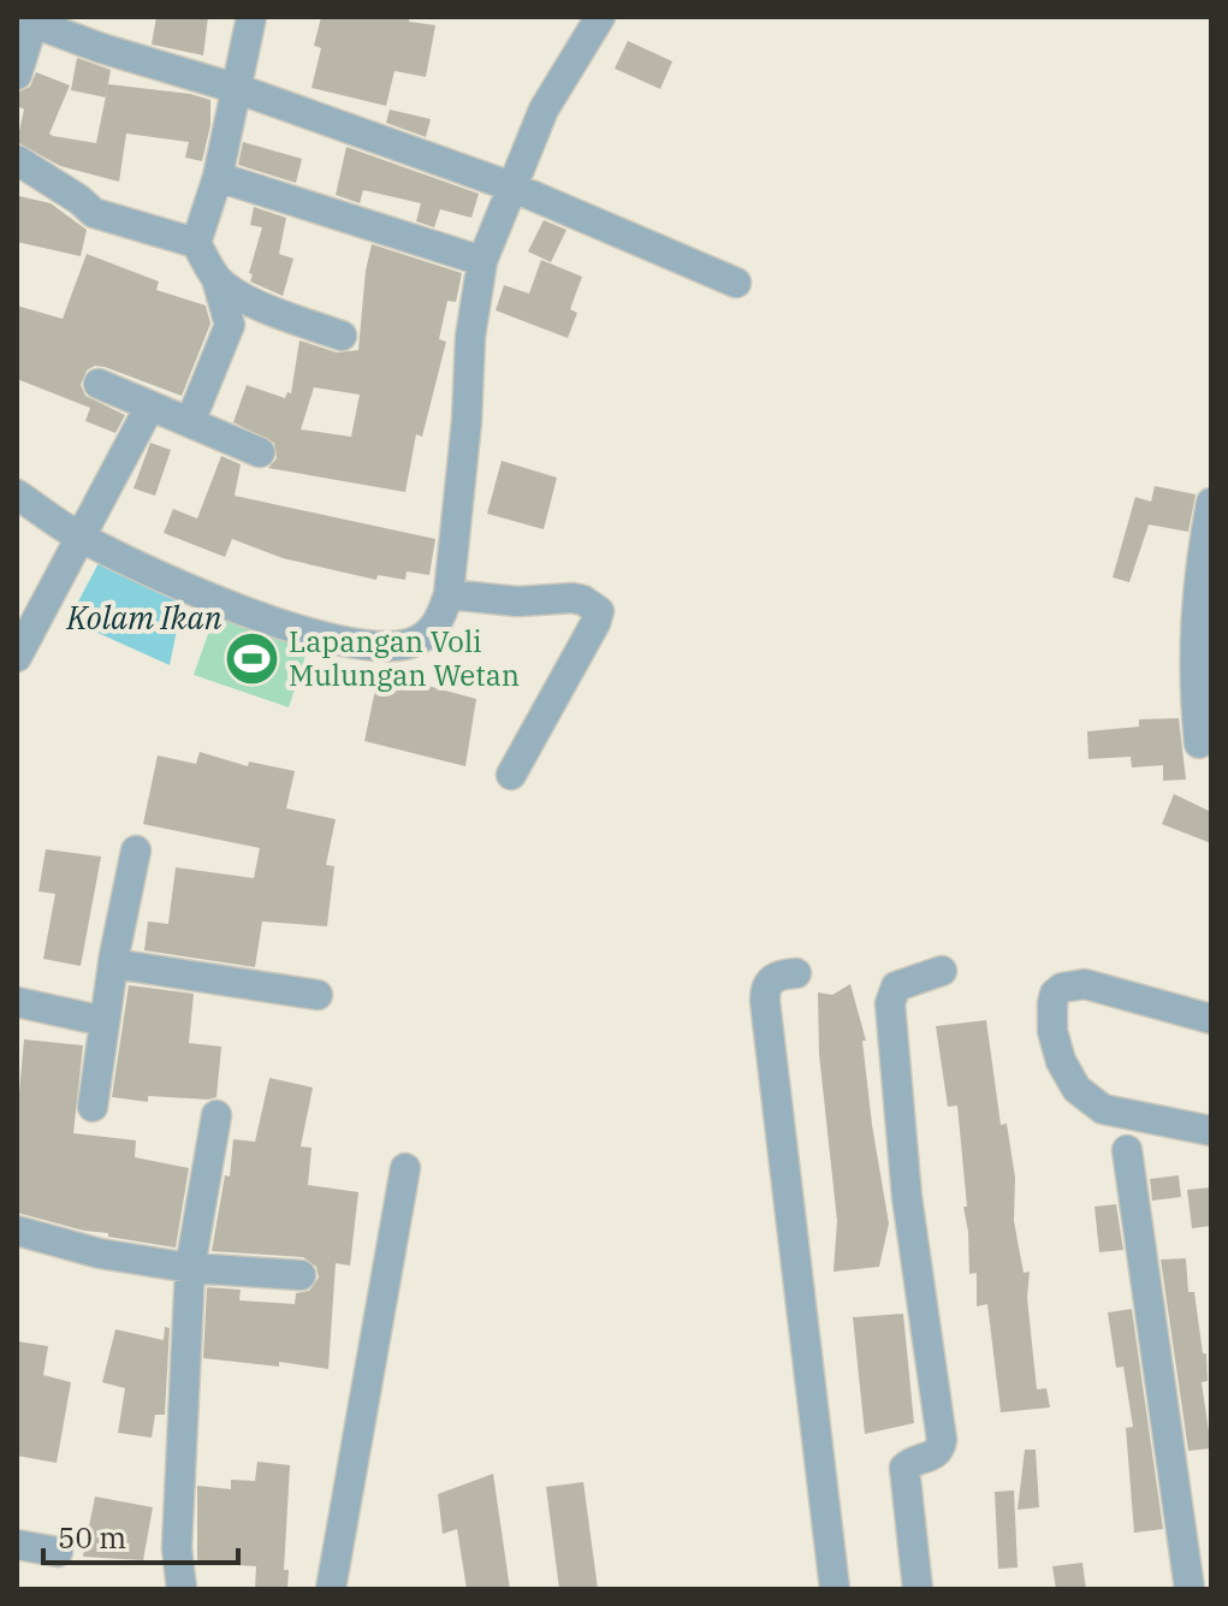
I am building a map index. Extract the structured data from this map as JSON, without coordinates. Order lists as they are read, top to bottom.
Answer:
{
  "water": ["Kolam Ikan"],
  "places": {
    "sports": ["Lapangan Voli Mulungan Wetan"]
  },
  "scale_bar": "50 m"
}
